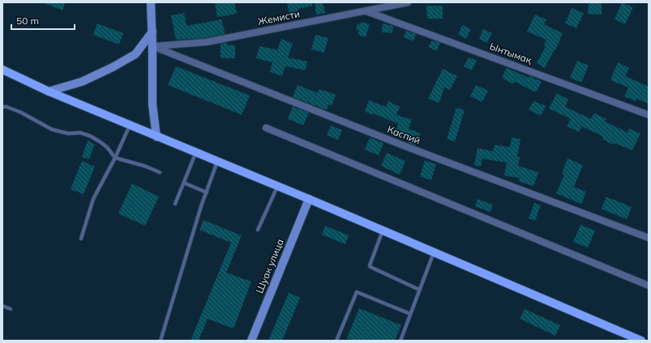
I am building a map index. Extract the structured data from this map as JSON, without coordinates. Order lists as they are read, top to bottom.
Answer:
{
  "streets": {
    "street": [
      "Жемисти",
      "Ынтымақ",
      "Каспий",
      "Шуак улица"
    ]
  },
  "crossings": [
    ["Жемисти", "Ынтымақ"],
    ["Жемисти", "Каспий"]
  ],
  "scale_bar": "50 m"
}
